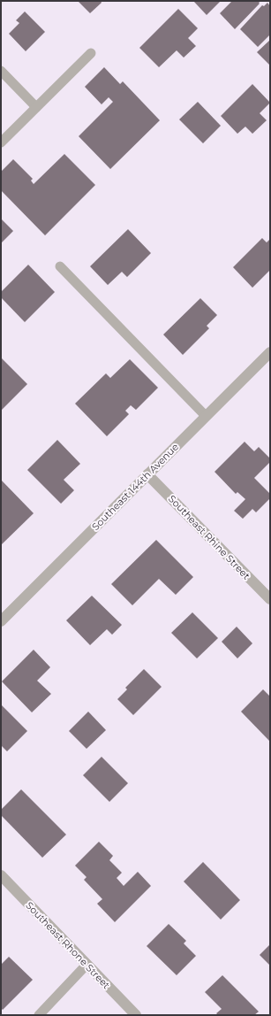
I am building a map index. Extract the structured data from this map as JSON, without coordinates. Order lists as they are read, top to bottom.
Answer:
{
  "streets": {
    "street": ["Southeast 144th Avenue", "Southeast Rhine Street", "Southeast Rhone Street"]
  },
  "crossings": [
    ["Southeast 144th Avenue", "Southeast Rhine Street"]
  ]
}
